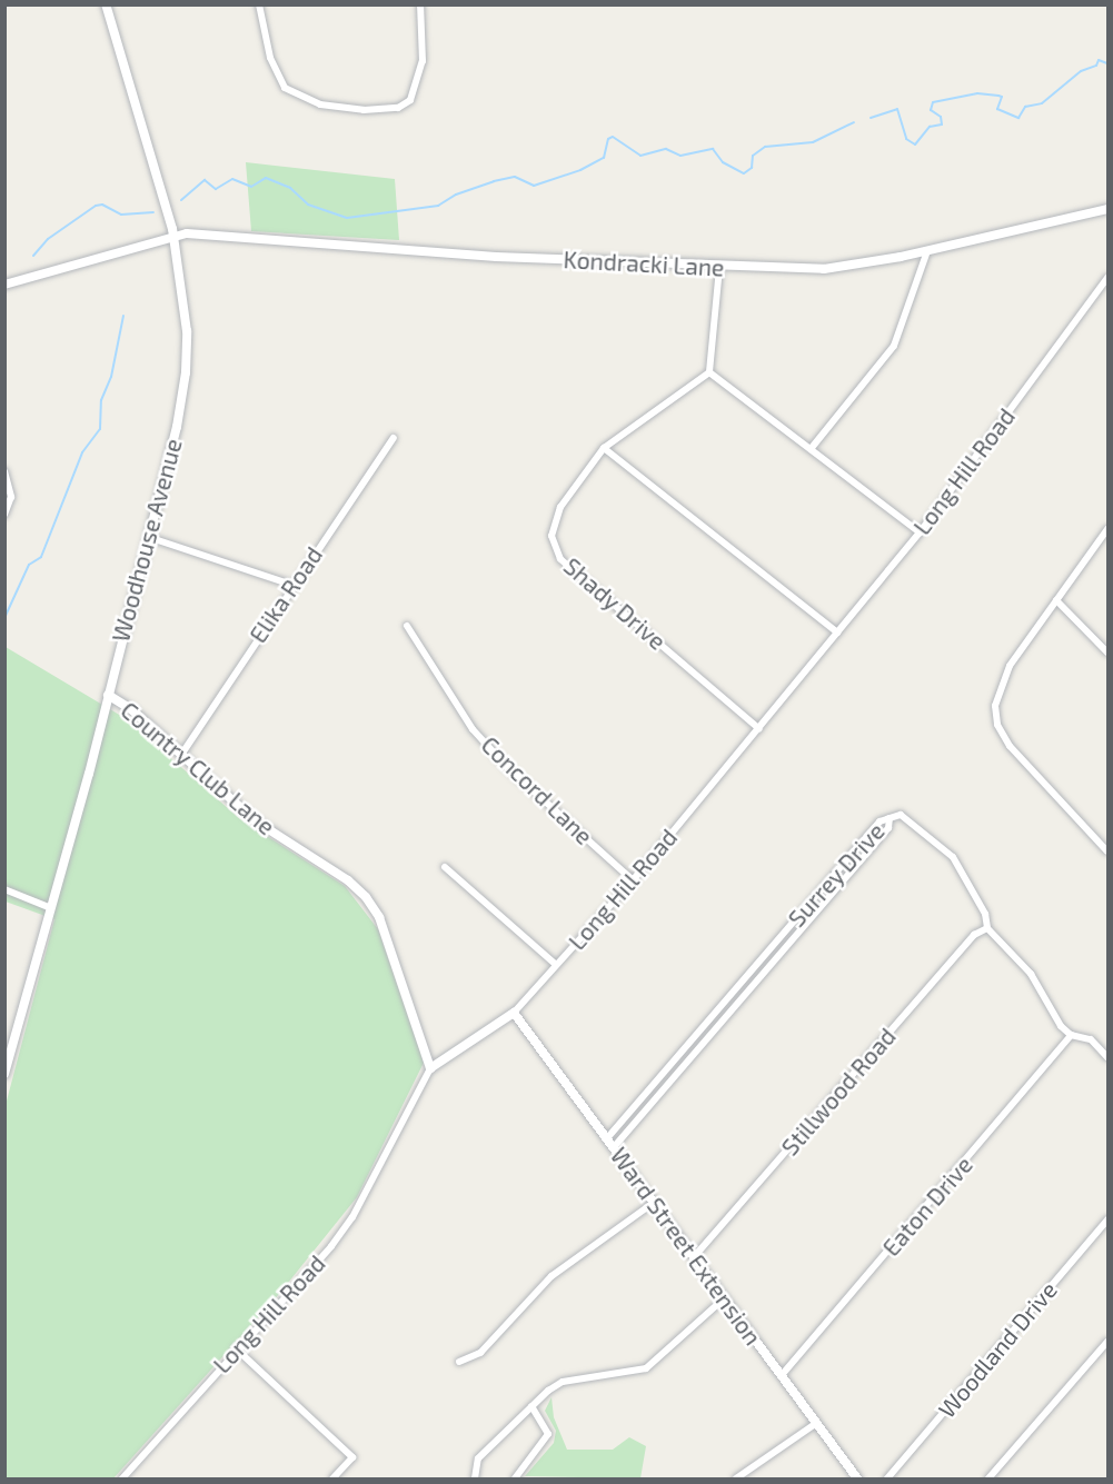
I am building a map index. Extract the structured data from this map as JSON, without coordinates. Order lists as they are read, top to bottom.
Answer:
{
  "streets": {
    "main road": ["Kondracki Lane", "Woodhouse Avenue"],
    "street": [
      "Long Hill Road",
      "Elika Road",
      "Shady Drive",
      "Country Club Lane",
      "Concord Lane",
      "Surrey Drive",
      "Stillwood Road",
      "Eaton Drive",
      "Ward Street Extension",
      "Woodland Drive"
    ]
  },
  "crossings": [
    ["Kondracki Lane", "Woodhouse Avenue"],
    ["Long Hill Road", "Shady Drive"],
    ["Long Hill Road", "Country Club Lane"],
    ["Long Hill Road", "Concord Lane"],
    ["Long Hill Road", "Ward Street Extension"],
    ["Woodhouse Avenue", "Country Club Lane"],
    ["Elika Road", "Country Club Lane"],
    ["Surrey Drive", "Ward Street Extension"],
    ["Stillwood Road", "Ward Street Extension"],
    ["Eaton Drive", "Ward Street Extension"]
  ]
}
